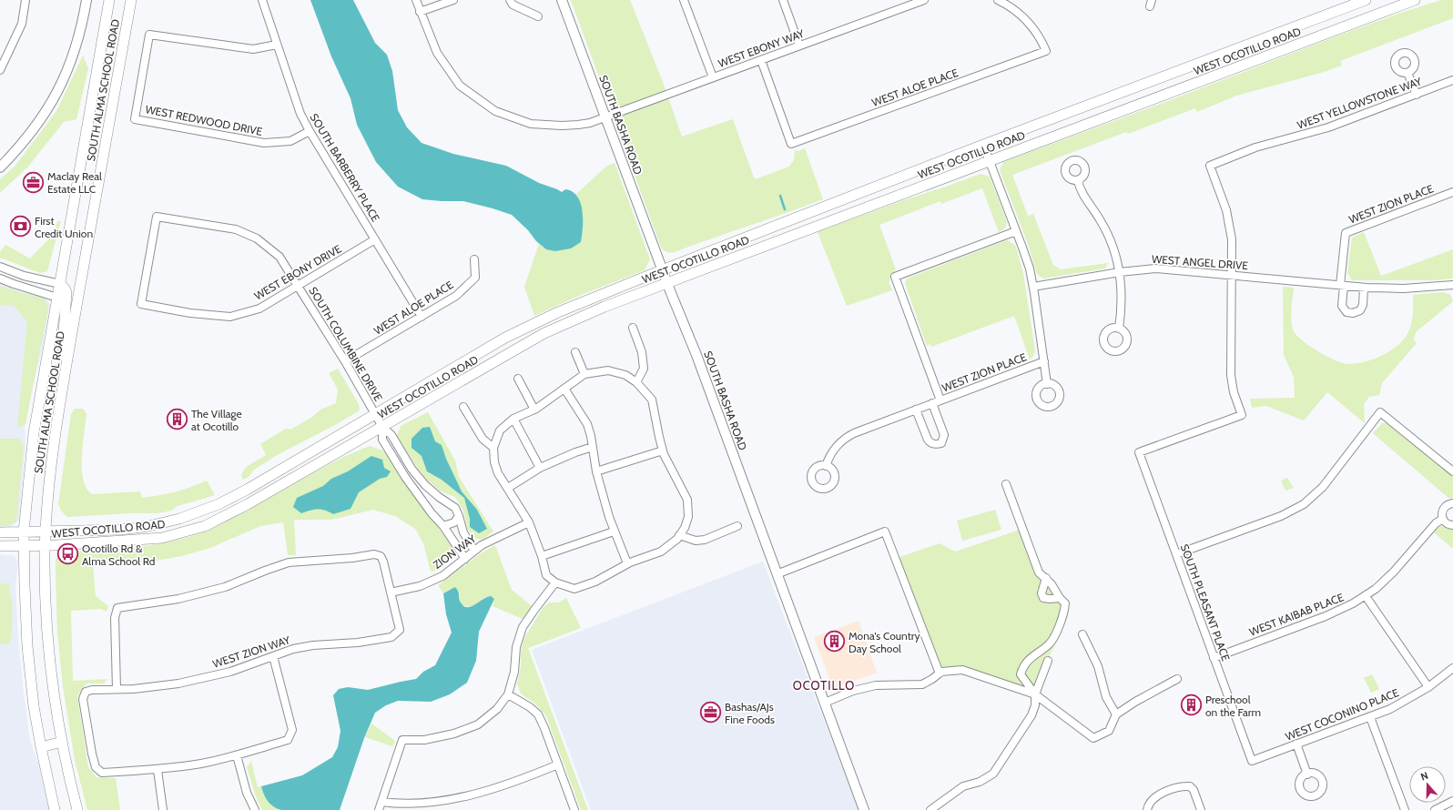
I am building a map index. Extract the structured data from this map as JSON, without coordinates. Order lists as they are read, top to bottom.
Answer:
{
  "streets": {
    "main road": ["WEST OCOTILLO ROAD", "SOUTH ALMA SCHOOL ROAD"],
    "street": [
      "WEST EBONY WAY",
      "WEST ALOE PLACE",
      "WEST YELLOWSTONE WAY",
      "WEST REDWOOD DRIVE",
      "SOUTH BASHA ROAD",
      "SOUTH BARBERRY PLACE",
      "WEST ZION PLACE",
      "WEST ANGEL DRIVE",
      "WEST EBONY DRIVE",
      "SOUTH COLUMBINE DRIVE",
      "ZION WAY",
      "SOUTH PLEASANT PLACE",
      "WEST KAIBAB PLACE",
      "WEST ZION WAY",
      "WEST COCONINO PLACE"
    ]
  },
  "crossings": [
    ["WEST EBONY WAY", "WEST ALOE PLACE"],
    ["WEST EBONY WAY", "SOUTH BASHA ROAD"],
    ["WEST OCOTILLO ROAD", "SOUTH ALMA SCHOOL ROAD"],
    ["WEST OCOTILLO ROAD", "SOUTH BASHA ROAD"],
    ["WEST OCOTILLO ROAD", "SOUTH COLUMBINE DRIVE"],
    ["WEST ALOE PLACE", "SOUTH BARBERRY PLACE"],
    ["WEST ALOE PLACE", "SOUTH COLUMBINE DRIVE"],
    ["WEST YELLOWSTONE WAY", "WEST ANGEL DRIVE"],
    ["WEST YELLOWSTONE WAY", "SOUTH PLEASANT PLACE"],
    ["WEST REDWOOD DRIVE", "SOUTH BARBERRY PLACE"],
    ["SOUTH BARBERRY PLACE", "WEST EBONY DRIVE"],
    ["WEST ZION PLACE", "WEST ANGEL DRIVE"],
    ["WEST ANGEL DRIVE", "SOUTH PLEASANT PLACE"],
    ["WEST EBONY DRIVE", "SOUTH COLUMBINE DRIVE"],
    ["ZION WAY", "WEST ZION WAY"],
    ["SOUTH PLEASANT PLACE", "WEST KAIBAB PLACE"],
    ["SOUTH PLEASANT PLACE", "WEST COCONINO PLACE"]
  ],
  "districts": ["OCOTILLO"],
  "places": {
    "office": ["Maclay Real Estate LLC", "Bashas/AJs Fine Foods"],
    "bank": ["First Credit Union"],
    "building": ["The Village at Ocotillo", "Mona's Country Day School", "Preschool on the Farm"],
    "bus stop": ["Ocotillo Rd & Alma School Rd"]
  },
  "north": "top"
}
